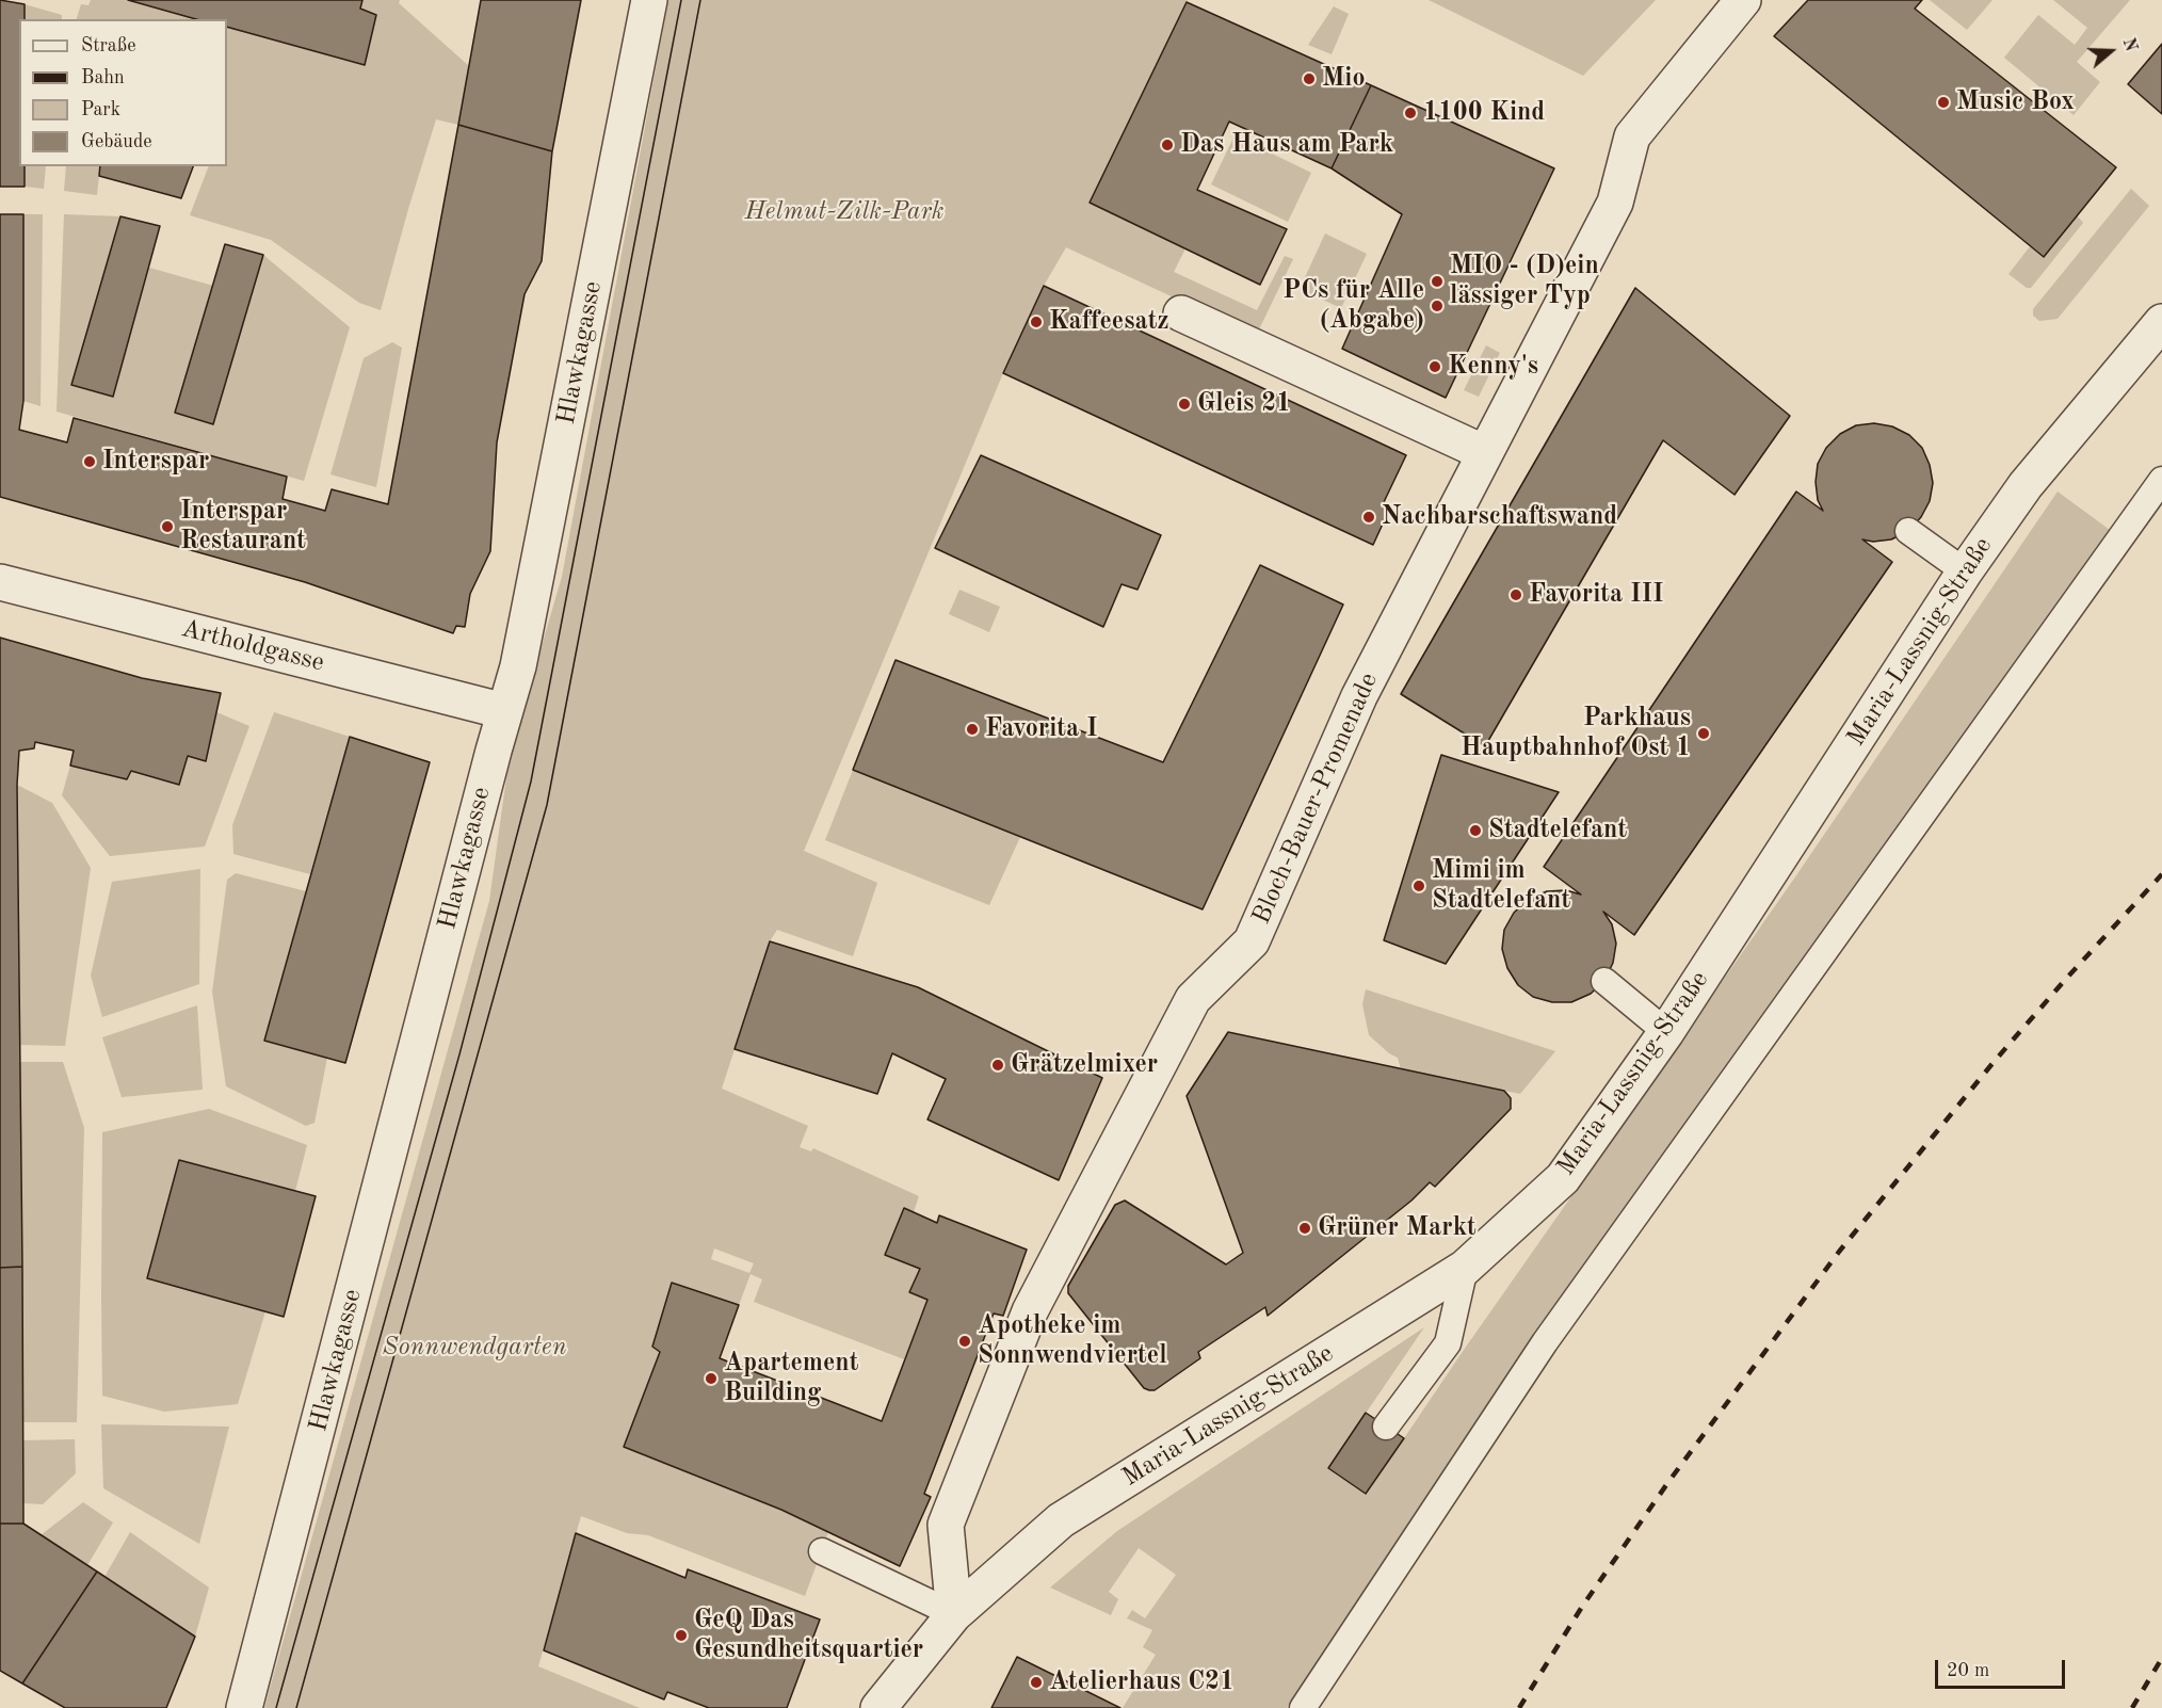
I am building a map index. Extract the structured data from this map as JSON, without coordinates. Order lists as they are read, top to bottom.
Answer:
{
  "streets": {
    "street": [
      "Hlawkagasse",
      "Maria-Lassnig-Straße",
      "Artholdgasse",
      "Bloch-Bauer-Promenade"
    ]
  },
  "crossings": [
    ["Hlawkagasse", "Artholdgasse"],
    ["Maria-Lassnig-Straße", "Bloch-Bauer-Promenade"]
  ],
  "parks": ["Helmut-Zilk-Park", "Sonnwendgarten"],
  "places": [
    "Mio",
    "Music Box",
    "1100 Kind",
    "Das Haus am Park",
    "MIO - (D)ein lässiger Typ",
    "PCs für Alle (Abgabe)",
    "Kaffeesatz",
    "Kenny's",
    "Gleis 21",
    "Interspar",
    "Nachbarschaftswand",
    "Interspar Restaurant",
    "Favorita III",
    "Favorita I",
    "Parkhaus Hauptbahnhof Ost 1",
    "Stadtelefant",
    "Mimi im Stadtelefant",
    "Grätzelmixer",
    "Grüner Markt",
    "Apotheke im Sonnwendviertel",
    "Apartement Building",
    "GeQ Das Gesundheitsquartier",
    "Atelierhaus C21"
  ],
  "legend": [
    "Straße",
    "Bahn",
    "Park",
    "Gebäude"
  ],
  "scale_bar": "20 m",
  "north": "right"
}
